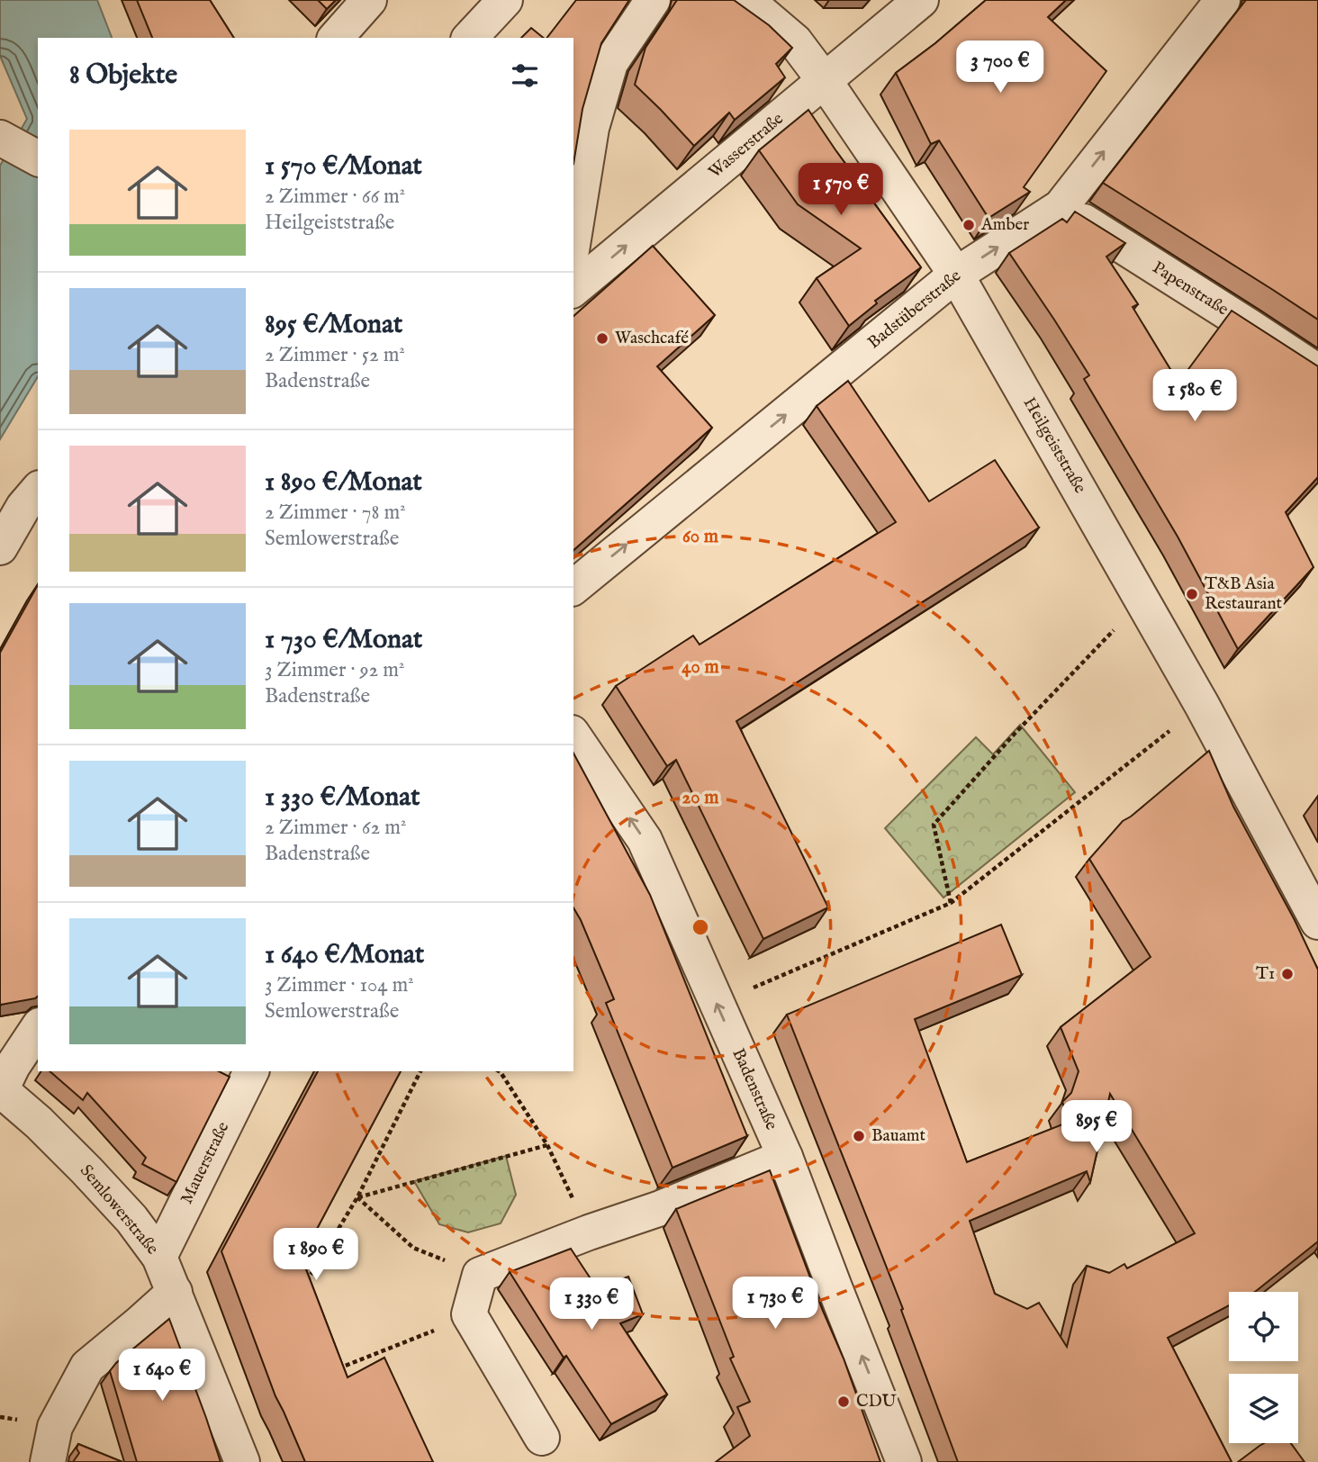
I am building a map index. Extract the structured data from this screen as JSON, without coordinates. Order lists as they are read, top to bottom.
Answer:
{
  "streets": {
    "street": [
      "Wasserstraße",
      "Papenstraße",
      "Badstüberstraße",
      "Heilgeiststraße",
      "Badenstraße",
      "Mauerstraße",
      "Semlowerstraße"
    ]
  },
  "crossings": [
    ["Wasserstraße", "Heilgeiststraße"],
    ["Papenstraße", "Badstüberstraße"],
    ["Badstüberstraße", "Heilgeiststraße"],
    ["Mauerstraße", "Semlowerstraße"]
  ],
  "one_way": ["Wasserstraße", "Badstüberstraße", "Badenstraße"],
  "places": [
    "Amber",
    "Waschcafé",
    "T&B Asia Restaurant",
    "T1",
    "Bauamt",
    "CDU"
  ],
  "page": {
    "heading": "8 Objekte",
    "price": [
      "3 700 €",
      "1 570 €",
      "1 580 €",
      "895 €",
      "1 890 €",
      "1 730 €",
      "1 330 €",
      "1 640 €"
    ],
    "list": [
      {
        "name": "1 570 €/Monat",
        "note": "2 Zimmer · 66 m² · Heilgeiststraße"
      },
      {
        "name": "895 €/Monat",
        "note": "2 Zimmer · 52 m² · Badenstraße"
      },
      {
        "name": "1 890 €/Monat",
        "note": "2 Zimmer · 78 m² · Semlowerstraße"
      },
      {
        "name": "1 730 €/Monat",
        "note": "3 Zimmer · 92 m² · Badenstraße"
      },
      {
        "name": "1 330 €/Monat",
        "note": "2 Zimmer · 62 m² · Badenstraße"
      },
      {
        "name": "1 640 €/Monat",
        "note": "3 Zimmer · 104 m² · Semlowerstraße"
      }
    ]
  },
  "rings": ["60 m", "40 m", "20 m"]
}
